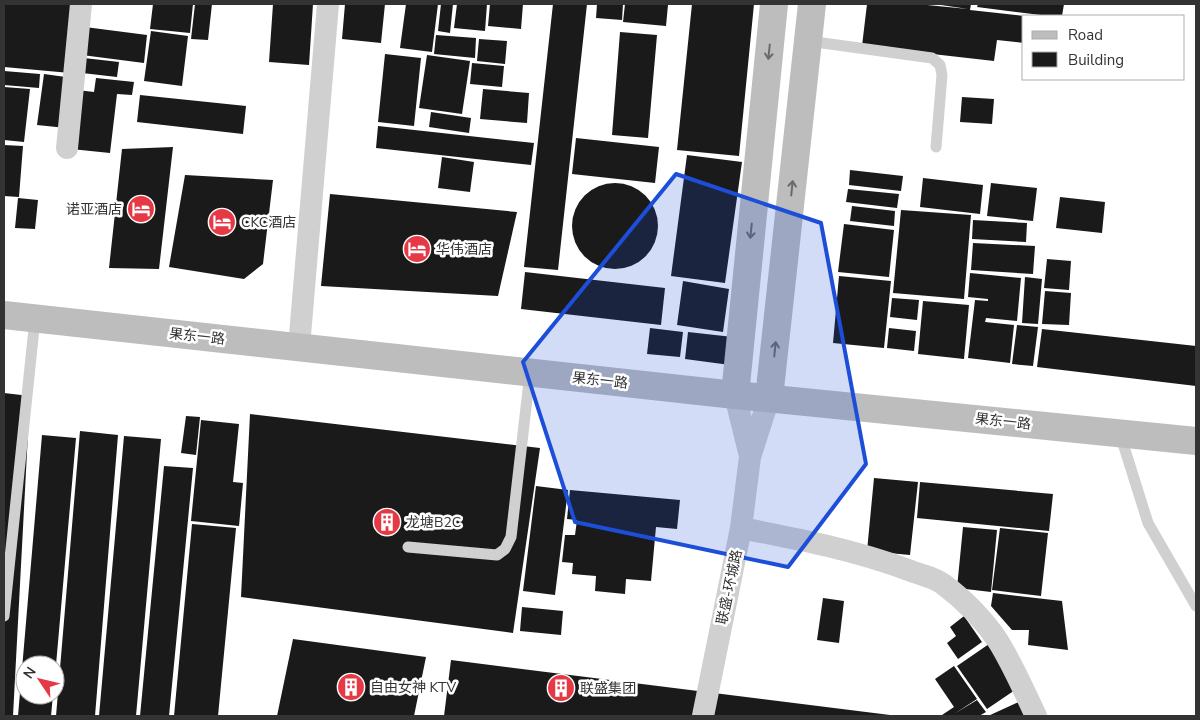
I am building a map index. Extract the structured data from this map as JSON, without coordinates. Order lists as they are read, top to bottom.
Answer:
{
  "streets": {
    "main road": ["果东一路"],
    "street": ["联盛-环城路"]
  },
  "places": {
    "hotel": ["诺亚酒店", "CKC酒店", "华伟酒店"],
    "building": ["龙塘B2C", "自由女神 KTV", "联盛集团"]
  },
  "legend": ["Road", "Building"],
  "north": "top left"
}
